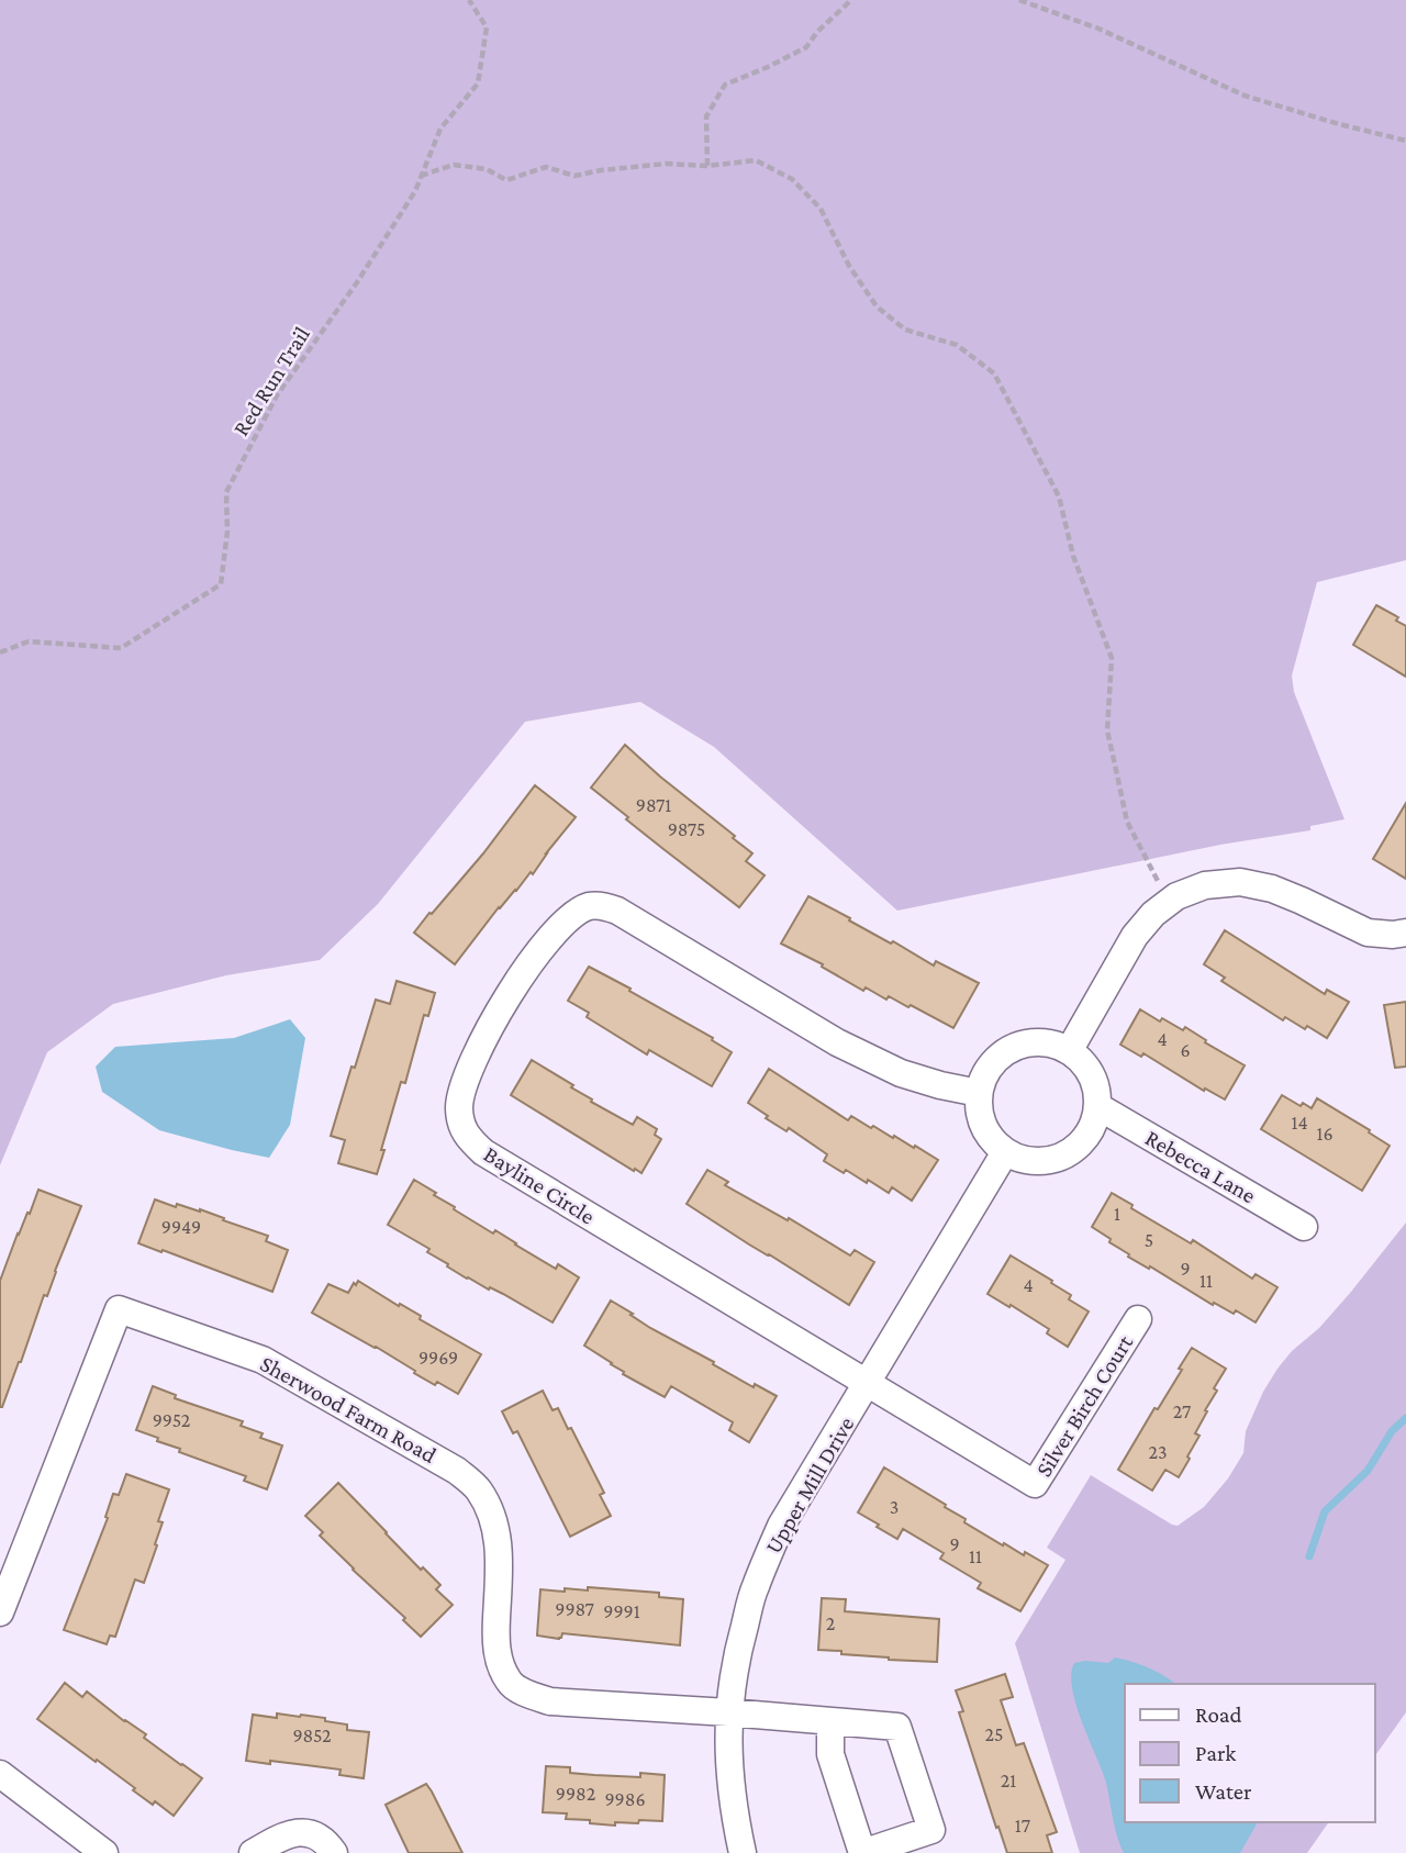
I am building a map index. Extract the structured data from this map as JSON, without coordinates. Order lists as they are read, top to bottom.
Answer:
{
  "streets": {
    "street": [
      "Rebecca Lane",
      "Bayline Circle",
      "Silver Birch Court",
      "Sherwood Farm Road",
      "Upper Mill Drive"
    ],
    "path": ["Red Run Trail"]
  },
  "crossings": [
    ["Rebecca Lane", "Bayline Circle"],
    ["Rebecca Lane", "Upper Mill Drive"],
    ["Bayline Circle", "Silver Birch Court"],
    ["Bayline Circle", "Upper Mill Drive"],
    ["Silver Birch Court", "Upper Mill Drive"],
    ["Sherwood Farm Road", "Upper Mill Drive"]
  ],
  "house_numbers": [
    "9871",
    "9875",
    "4",
    "6",
    "14",
    "16",
    "1",
    "9949",
    "5",
    "9",
    "11",
    "4",
    "9969",
    "27",
    "9952",
    "23",
    "3",
    "9",
    "11",
    "9987",
    "9991",
    "2",
    "25",
    "9852",
    "21",
    "9982",
    "9986",
    "17"
  ],
  "legend": ["Road", "Park", "Water"]
}
